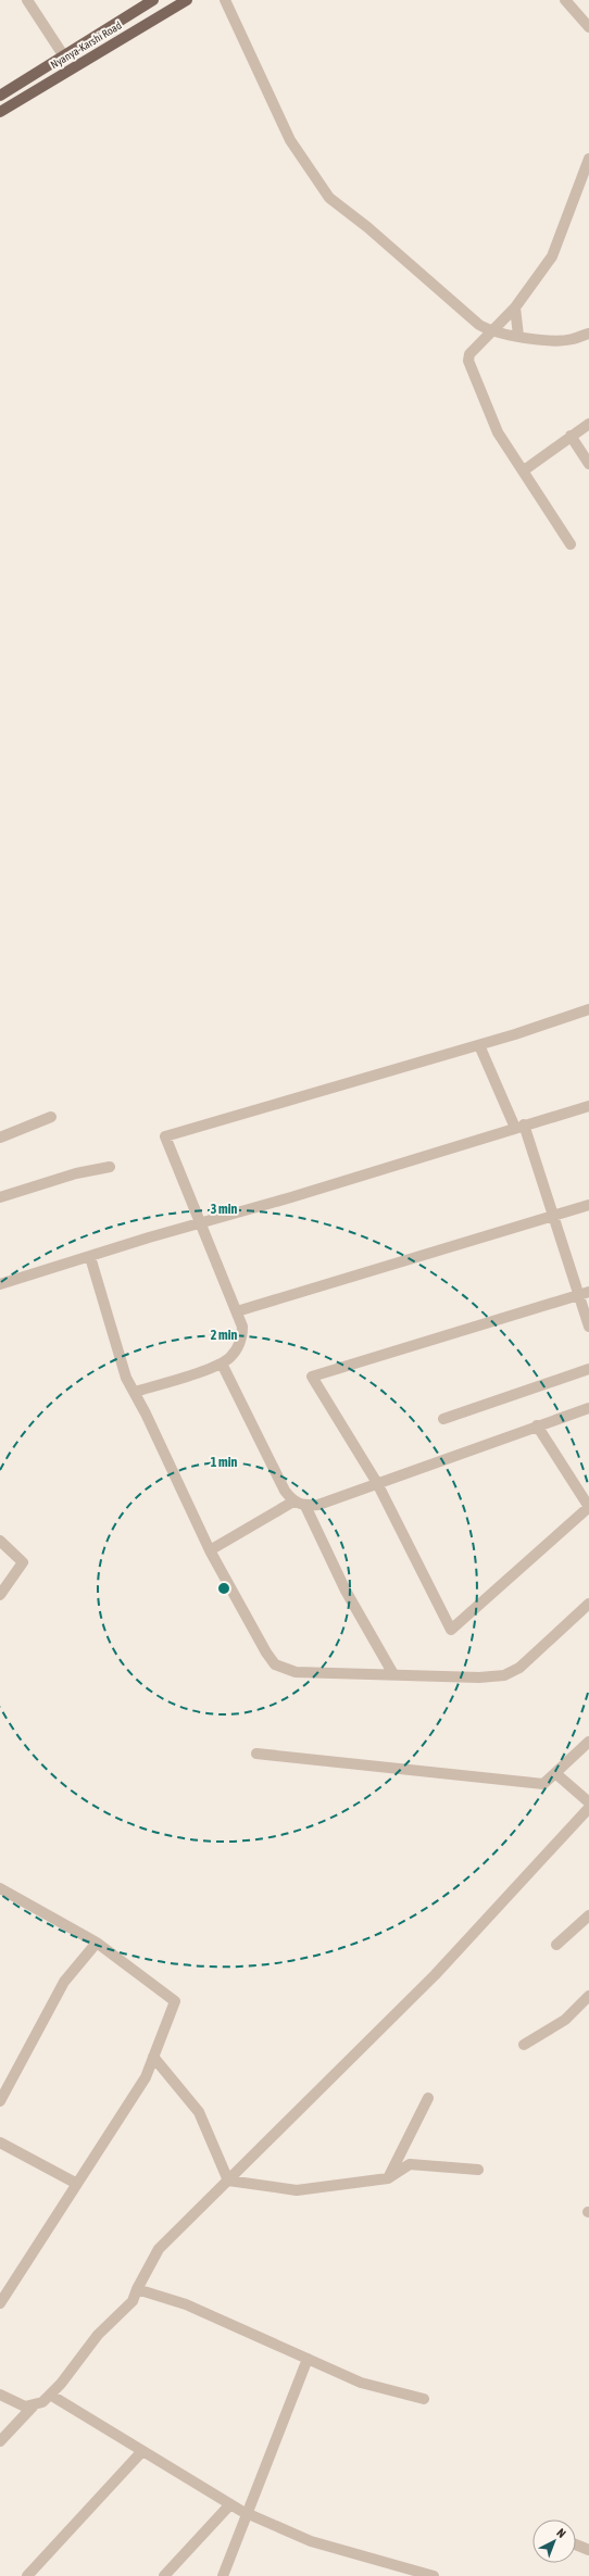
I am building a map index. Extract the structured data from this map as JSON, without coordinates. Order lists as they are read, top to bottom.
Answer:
{
  "streets": {
    "main road": ["Nyanya-Karshi Road"]
  },
  "north": "top right",
  "rings": ["3 min", "2 min", "1 min"]
}
